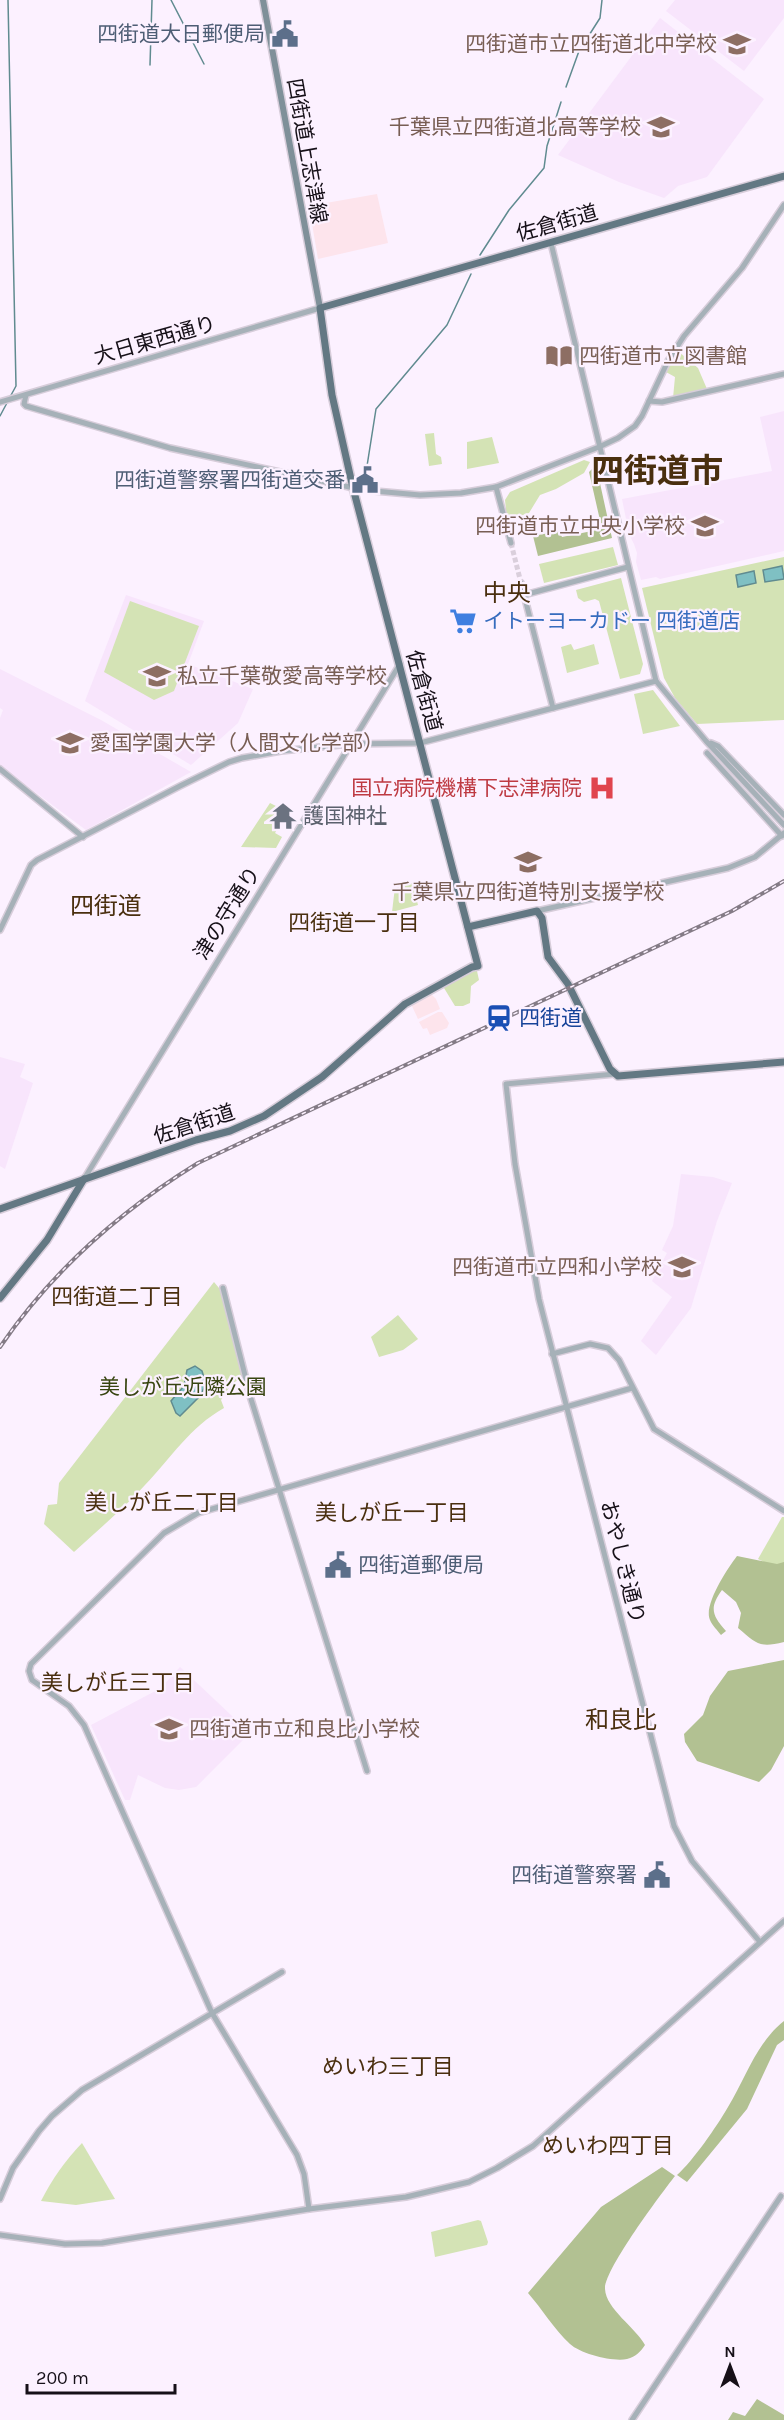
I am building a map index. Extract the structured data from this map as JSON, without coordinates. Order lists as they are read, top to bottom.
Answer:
{
  "streets": {
    "main road": ["四街道上志津線", "佐倉街道"],
    "street": ["大日東西通り", "津の守通り", "おやしき通り"]
  },
  "crossings": [
    ["四街道上志津線", "佐倉街道"],
    ["四街道上志津線", "大日東西通り"],
    ["佐倉街道", "大日東西通り"],
    ["佐倉街道", "津の守通り"]
  ],
  "districts": [
    "四街道市",
    "中央",
    "四街道",
    "四街道一丁目",
    "四街道二丁目",
    "美しが丘二丁目",
    "美しが丘一丁目",
    "美しが丘三丁目",
    "和良比",
    "めいわ三丁目",
    "めいわ四丁目"
  ],
  "parks": ["美しが丘近隣公園"],
  "places": {
    "public building": [
      "四街道大日郵便局",
      "四街道警察署四街道交番",
      "四街道郵便局",
      "四街道警察署"
    ],
    "school or university": [
      "四街道市立四街道北中学校",
      "千葉県立四街道北高等学校",
      "四街道市立中央小学校",
      "私立千葉敬愛高等学校",
      "愛国学園大学（人間文化学部）",
      "千葉県立四街道特別支援学校",
      "四街道市立四和小学校",
      "四街道市立和良比小学校"
    ],
    "library": ["四街道市立図書館"],
    "supermarket": ["イトーヨーカドー 四街道店"],
    "hospital": ["国立病院機構下志津病院"],
    "temple": ["護国神社"],
    "station": ["四街道"]
  },
  "scale_bar": "200 m",
  "north": "top"
}
